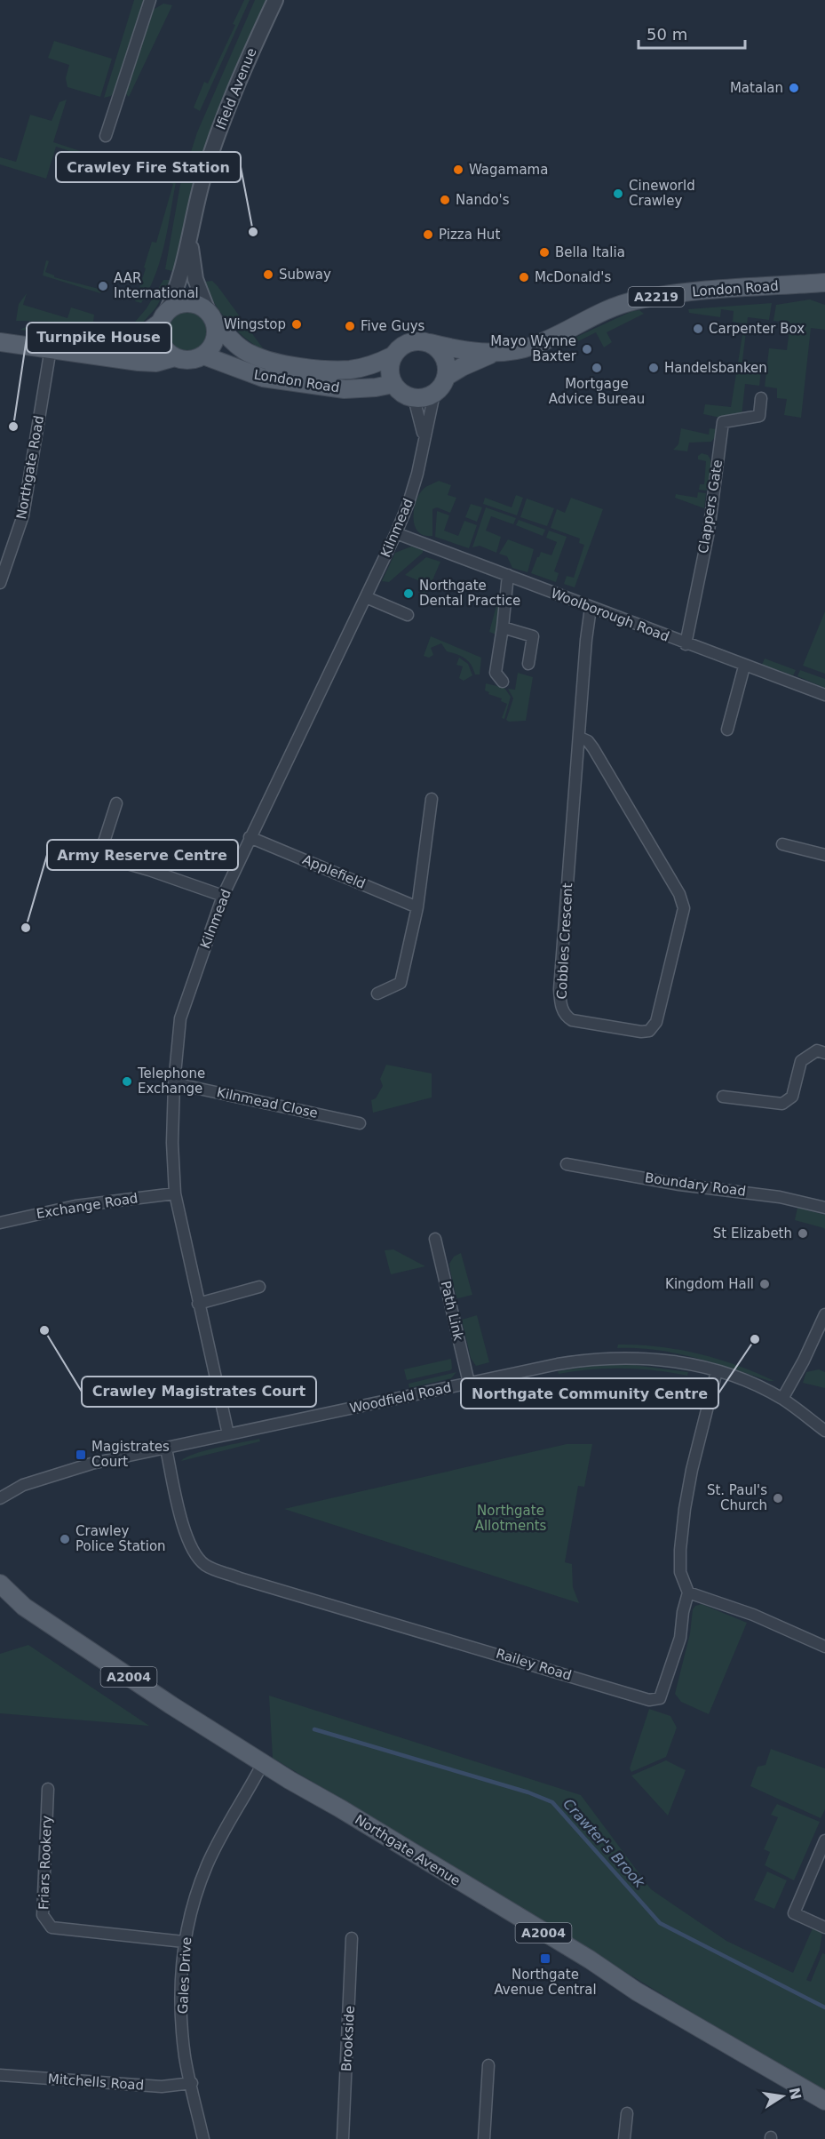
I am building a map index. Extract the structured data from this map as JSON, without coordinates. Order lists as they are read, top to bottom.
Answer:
{
  "streets": {
    "main road": [
      "London Road",
      "A2219",
      "A2004",
      "Northgate Avenue"
    ],
    "street": [
      "Ifield Avenue",
      "Northgate Road",
      "Clappers Gate",
      "Kilnmead",
      "Woolborough Road",
      "Applefield",
      "Cobbles Crescent",
      "Kilnmead Close",
      "Boundary Road",
      "Exchange Road",
      "Path Link",
      "Woodfield Road",
      "Railey Road",
      "Friars Rookery",
      "Gales Drive",
      "Brookside",
      "Mitchells Road"
    ]
  },
  "crossings": [
    ["Ifield Avenue", "London Road"],
    ["Ifield Avenue", "A2219"],
    ["London Road", "A2219"],
    ["London Road", "Kilnmead"],
    ["A2219", "Kilnmead"],
    ["Clappers Gate", "Woolborough Road"],
    ["Kilnmead", "Woolborough Road"],
    ["Kilnmead", "Applefield"],
    ["Kilnmead", "Kilnmead Close"],
    ["Kilnmead", "Exchange Road"],
    ["Kilnmead", "Woodfield Road"],
    ["Woolborough Road", "Cobbles Crescent"],
    ["Path Link", "Woodfield Road"],
    ["Woodfield Road", "Railey Road"],
    ["Northgate Avenue", "Gales Drive"],
    ["Friars Rookery", "Gales Drive"],
    ["Gales Drive", "Mitchells Road"]
  ],
  "water": ["Crawter's Brook"],
  "parks": ["Northgate Allotments"],
  "places": {
    "other": [
      "Matalan",
      "Wagamama",
      "Cineworld Crawley",
      "Nando's",
      "Crawley Fire Station",
      "Pizza Hut",
      "Bella Italia",
      "Subway",
      "McDonald's",
      "AAR International",
      "Wingstop",
      "Five Guys",
      "Carpenter Box",
      "Mayo Wynne Baxter",
      "Mortgage Advice Bureau",
      "Handelsbanken",
      "Turnpike House",
      "Northgate Dental Practice",
      "Army Reserve Centre",
      "Telephone Exchange",
      "St Elizabeth",
      "Kingdom Hall",
      "Crawley Magistrates Court",
      "Northgate Community Centre",
      "St. Paul's Church",
      "Crawley Police Station"
    ],
    "transit": ["Magistrates Court", "Northgate Avenue Central"]
  },
  "scale_bar": "50 m",
  "north": "right"
}
